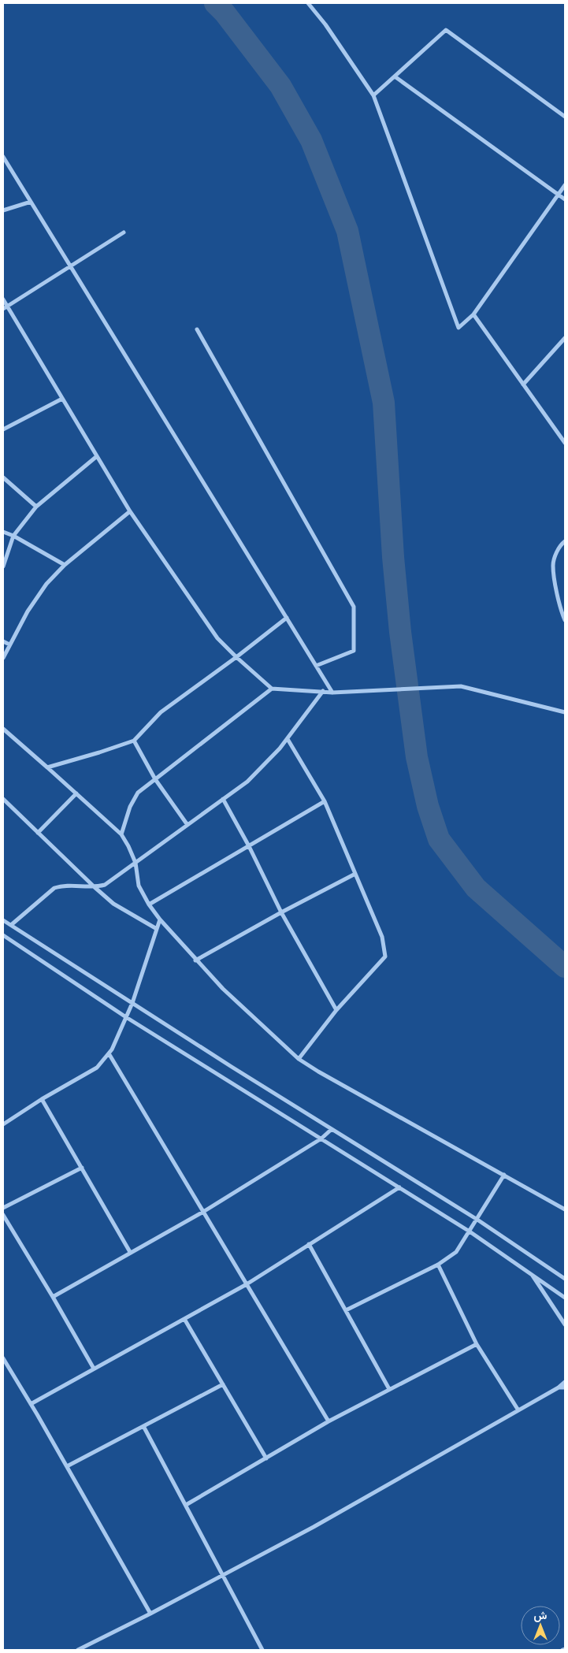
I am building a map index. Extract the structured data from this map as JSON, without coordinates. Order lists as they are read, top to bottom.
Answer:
{
  "north": "top"
}
